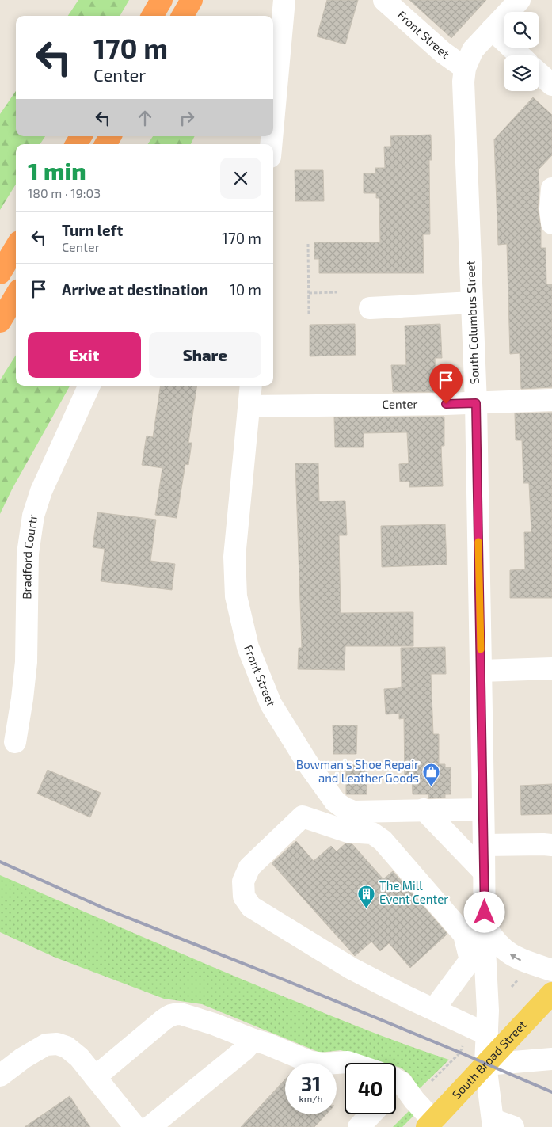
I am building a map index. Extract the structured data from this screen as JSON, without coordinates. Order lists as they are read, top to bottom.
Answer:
{
  "streets": {
    "main road": ["South Broad Street"],
    "street": [
      "Front Street",
      "South Columbus Street",
      "Center",
      "Bradford Courtr"
    ]
  },
  "crossings": [
    ["Front Street", "South Columbus Street"],
    ["Front Street", "Center"],
    ["South Columbus Street", "Center"],
    ["South Columbus Street", "South Broad Street"]
  ],
  "places": {
    "shop": ["Bowman's Shoe Repair and Leather Goods"],
    "building": ["The Mill Event Center"]
  },
  "page": {
    "turn": ["170 m", "Center"],
    "heading": ["1 min", "180 m · 19:03"],
    "list": [
      {
        "name": "Turn left",
        "note": "Center",
        "value": "170 m"
      },
      {
        "name": "Arrive at destination",
        "value": "10 m"
      }
    ],
    "buttons": ["Exit", "Share"],
    "speed": "31 km/h",
    "limit": "40"
  }
}
